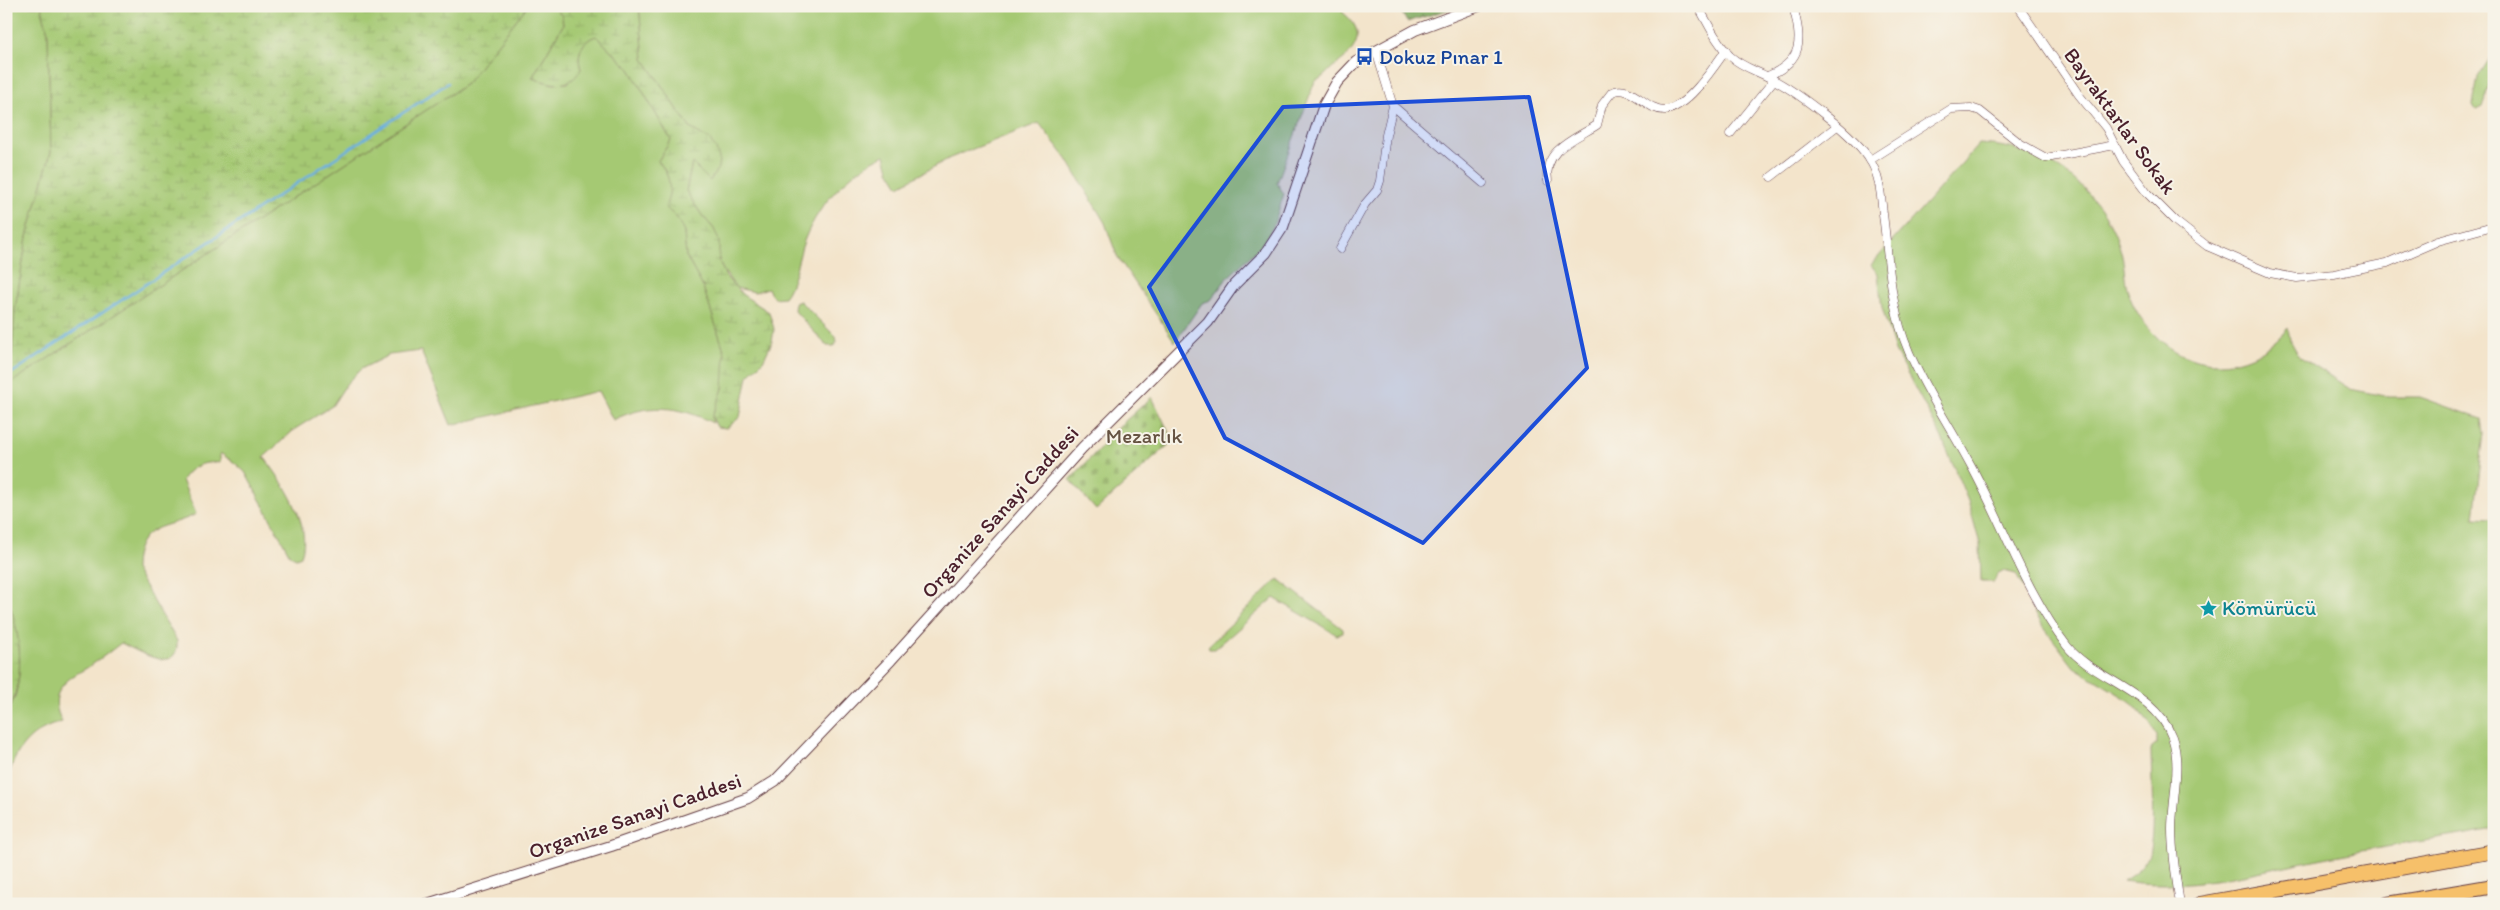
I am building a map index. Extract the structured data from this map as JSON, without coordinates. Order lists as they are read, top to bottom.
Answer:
{
  "streets": {
    "street": ["Bayraktarlar Sokak", "Organize Sanayi Caddesi"]
  },
  "parks": ["Mezarlık"],
  "places": {
    "bus stop": ["Dokuz Pınar 1"],
    "place": ["Kömürücü"]
  }
}
